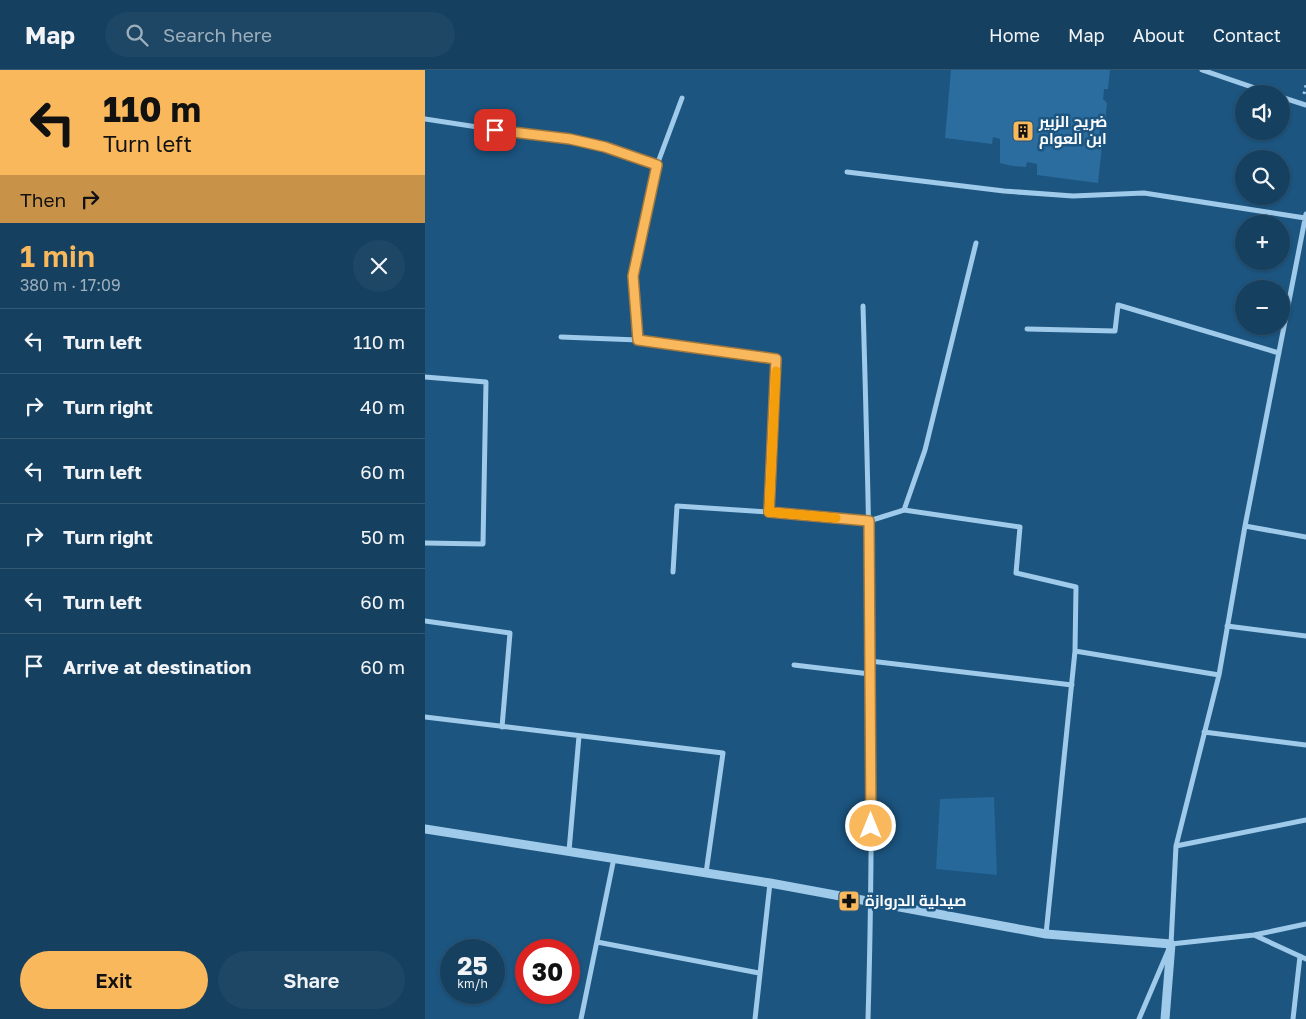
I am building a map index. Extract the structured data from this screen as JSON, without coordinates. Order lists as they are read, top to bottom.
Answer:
{
  "places": {
    "building": ["ضريح الزبير ابن العوام"],
    "pharmacy": ["صيدلية الدروازة"]
  },
  "page": {
    "header": "Map",
    "search": "Search here",
    "nav": [
      "Home",
      "Map",
      "About",
      "Contact"
    ],
    "turn": ["110 m", "Turn left"],
    "map_buttons": ["+", "−"],
    "then": "Then",
    "heading": ["1 min", "380 m · 17:09"],
    "list": [
      {
        "name": "Turn left",
        "value": "110 m"
      },
      {
        "name": "Turn right",
        "value": "40 m"
      },
      {
        "name": "Turn left",
        "value": "60 m"
      },
      {
        "name": "Turn right",
        "value": "50 m"
      },
      {
        "name": "Turn left",
        "value": "60 m"
      },
      {
        "name": "Arrive at destination",
        "value": "60 m"
      }
    ],
    "speed": "25 km/h",
    "limit": "30",
    "buttons": ["Exit", "Share"]
  }
}
